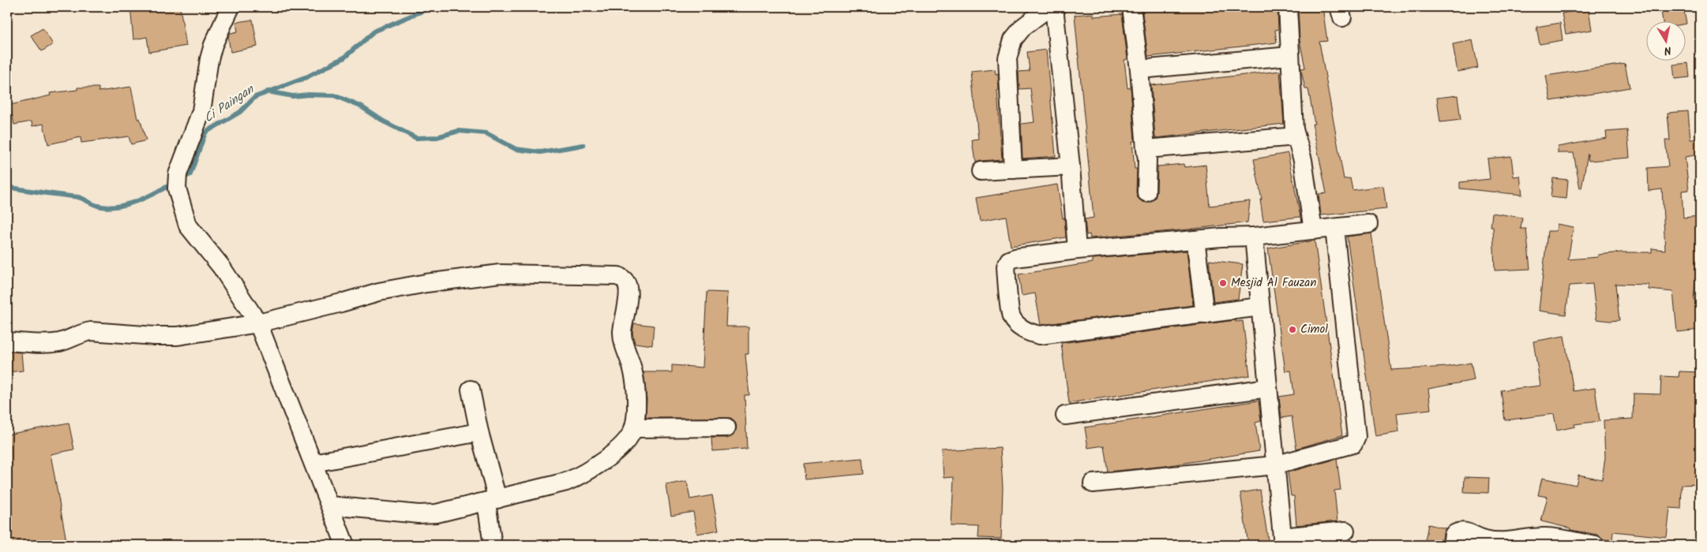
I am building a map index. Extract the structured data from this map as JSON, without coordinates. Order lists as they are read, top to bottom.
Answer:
{
  "water": ["Ci Paingan"],
  "places": ["Mesjid Al Fauzan", "Cimol"],
  "north": "bottom"
}
